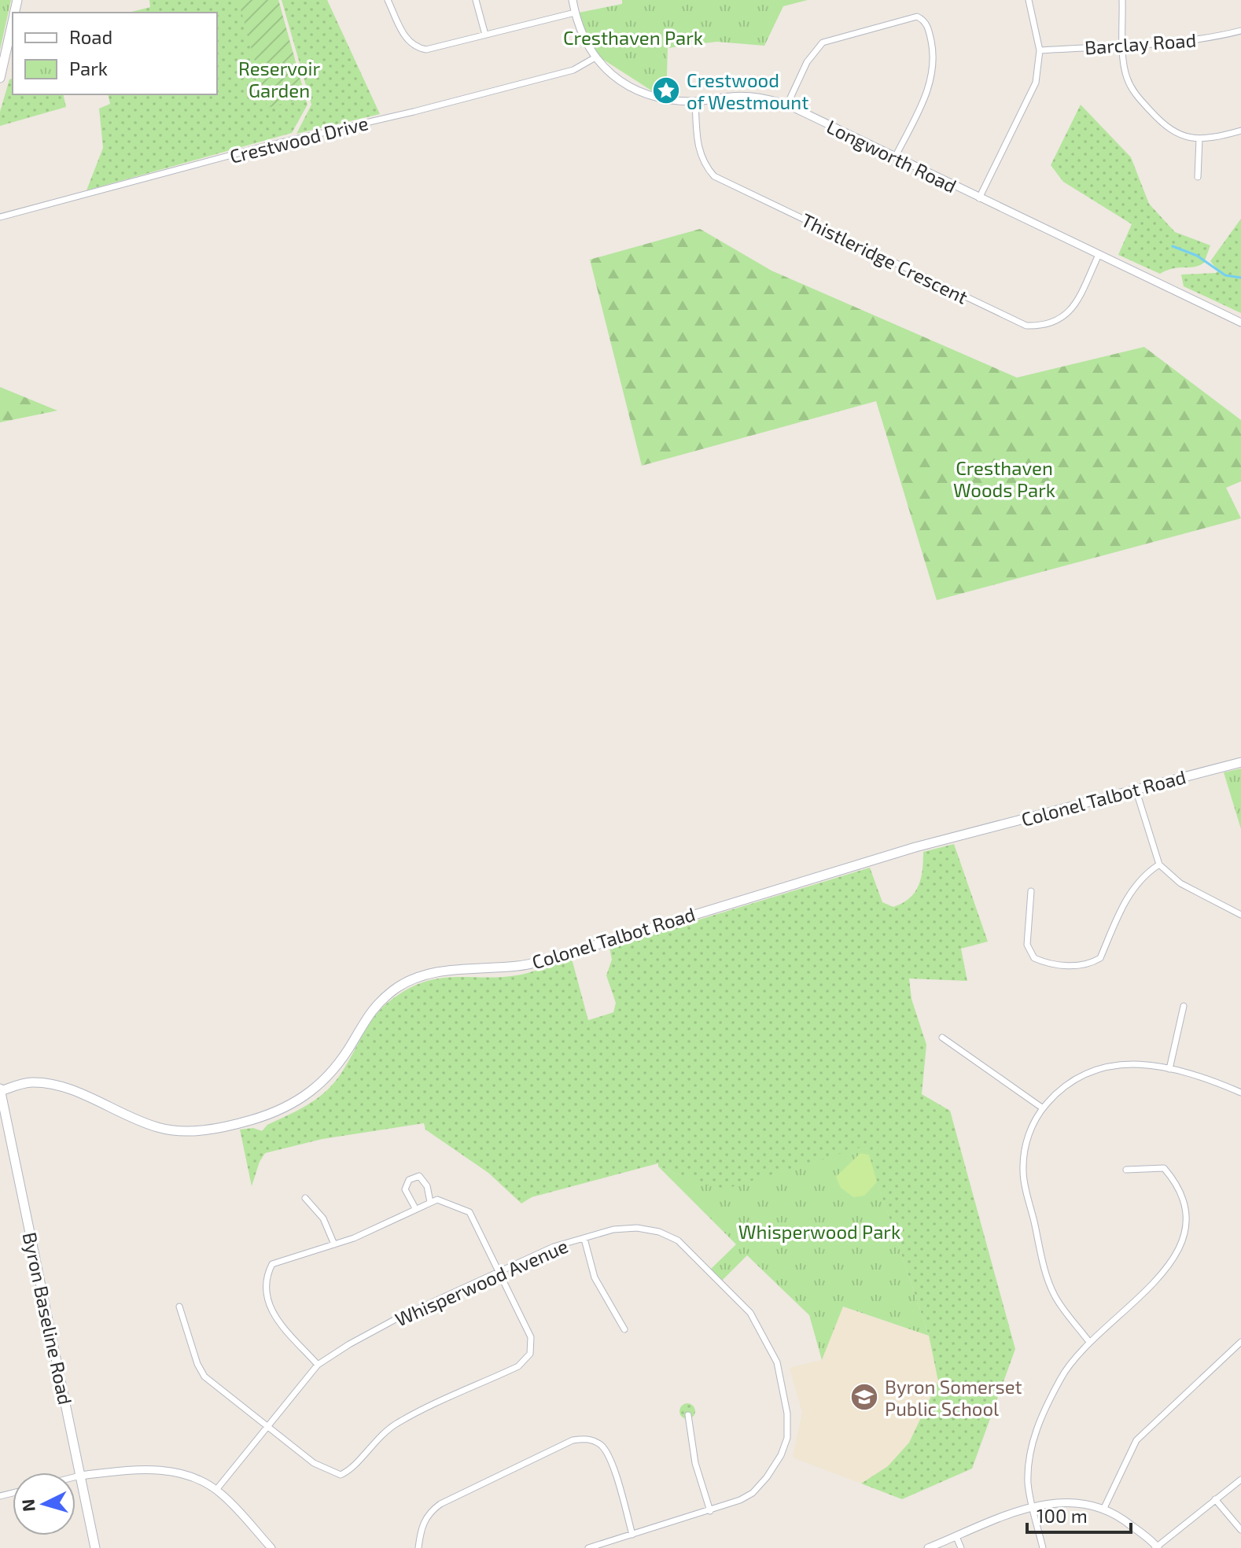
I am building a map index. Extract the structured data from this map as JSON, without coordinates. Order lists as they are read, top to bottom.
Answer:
{
  "streets": {
    "main road": ["Colonel Talbot Road", "Byron Baseline Road"],
    "street": [
      "Barclay Road",
      "Crestwood Drive",
      "Longworth Road",
      "Thistleridge Crescent",
      "Whisperwood Avenue"
    ]
  },
  "crossings": [
    ["Crestwood Drive", "Longworth Road"],
    ["Longworth Road", "Thistleridge Crescent"],
    ["Colonel Talbot Road", "Byron Baseline Road"]
  ],
  "parks": [
    "Cresthaven Park",
    "Reservoir Garden",
    "Cresthaven Woods Park",
    "Whisperwood Park"
  ],
  "places": {
    "place": ["Crestwood of Westmount"],
    "school or university": ["Byron Somerset Public School"]
  },
  "legend": ["Road", "Park"],
  "scale_bar": "100 m",
  "north": "left"
}
